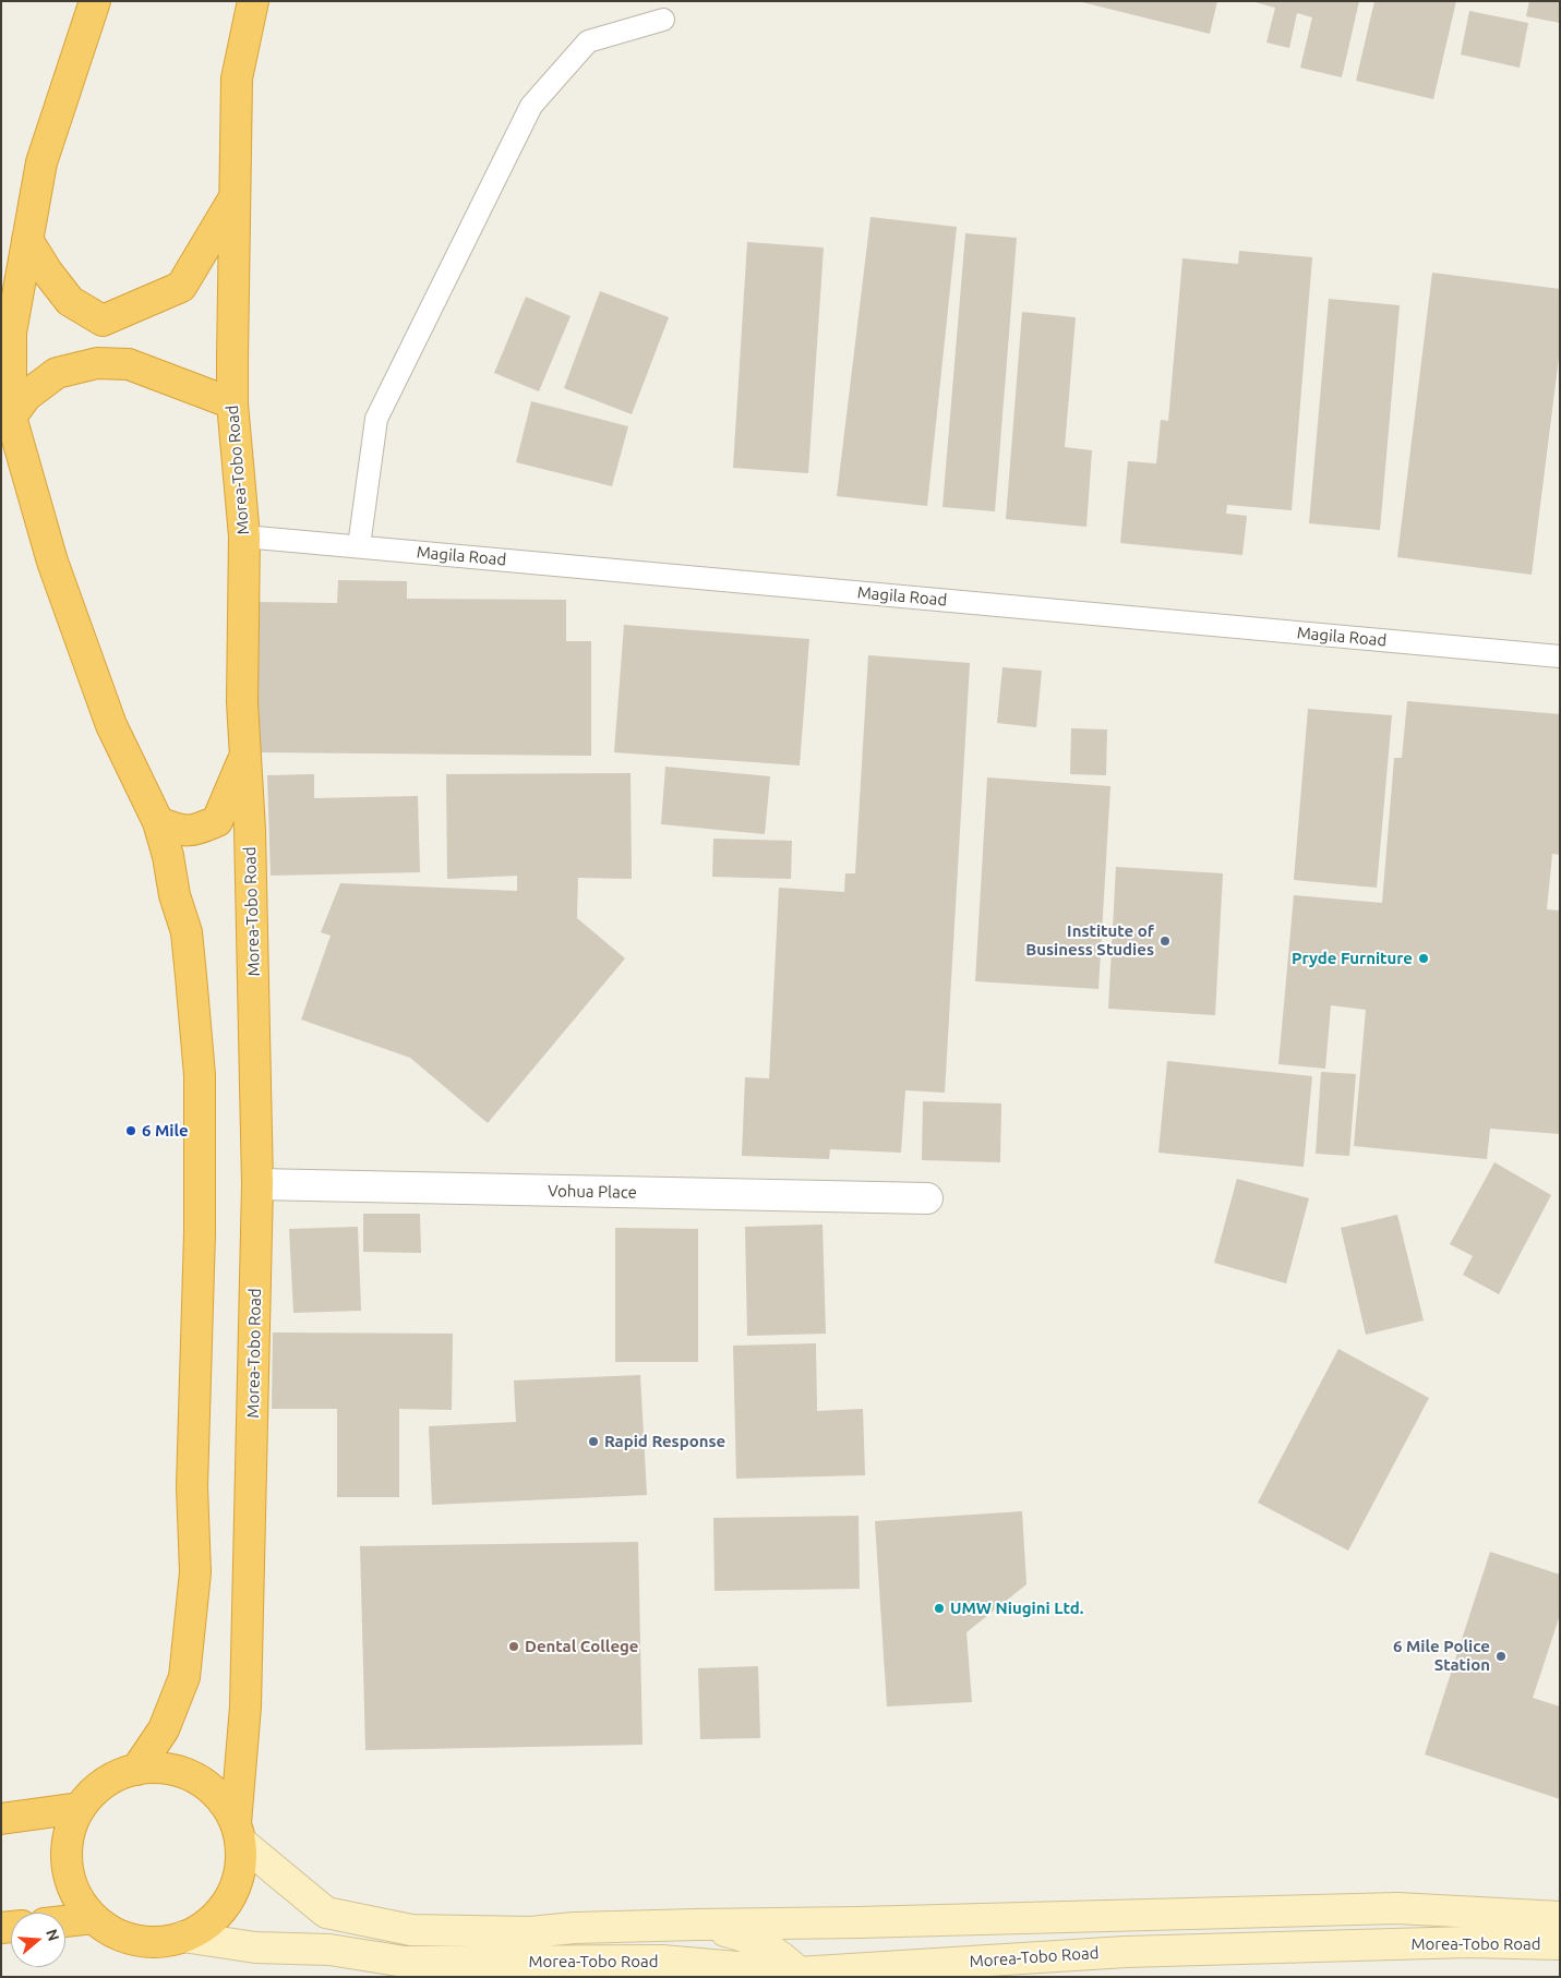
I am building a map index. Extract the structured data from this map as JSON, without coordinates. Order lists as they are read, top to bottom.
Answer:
{
  "streets": {
    "highway": ["Morea-Tobo Road"],
    "street": ["Vohua Place"],
    "lane": ["Magila Road"]
  },
  "crossings": [
    ["Morea-Tobo Road", "Magila Road"],
    ["Morea-Tobo Road", "Vohua Place"]
  ],
  "places": [
    "Institute of Business Studies",
    "Pryde Furniture",
    "6 Mile",
    "Rapid Response",
    "UMW Niugini Ltd.",
    "Dental College",
    "6 Mile Police Station"
  ],
  "north": "right"
}
